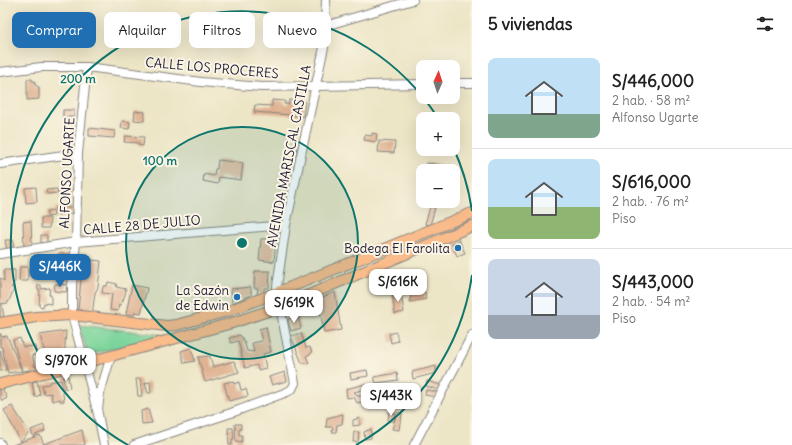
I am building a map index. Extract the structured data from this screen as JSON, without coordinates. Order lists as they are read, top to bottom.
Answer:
{
  "streets": {
    "street": [
      "CALLE LOS PROCERES",
      "AVENIDA MARISCAL CASTILLA",
      "ALFONSO UGARTE",
      "CALLE 28 DE JULIO"
    ]
  },
  "crossings": [
    ["CALLE LOS PROCERES", "AVENIDA MARISCAL CASTILLA"],
    ["CALLE LOS PROCERES", "ALFONSO UGARTE"],
    ["AVENIDA MARISCAL CASTILLA", "CALLE 28 DE JULIO"],
    ["ALFONSO UGARTE", "CALLE 28 DE JULIO"]
  ],
  "places": ["Bodega El Farolita", "La Sazón de Edwin"],
  "north": "top",
  "page": {
    "heading": "5 viviendas",
    "chip": [
      "Comprar",
      "Alquilar",
      "Filtros",
      "Nuevo"
    ],
    "list": [
      {
        "name": "S/446,000",
        "note": "2 hab. · 58 m² · Alfonso Ugarte"
      },
      {
        "name": "S/616,000",
        "note": "2 hab. · 76 m² · Piso"
      },
      {
        "name": "S/443,000",
        "note": "2 hab. · 54 m² · Piso"
      }
    ],
    "map_buttons": ["+", "−"],
    "price": [
      "S/446K",
      "S/616K",
      "S/619K",
      "S/970K",
      "S/443K"
    ]
  },
  "rings": ["200 m", "100 m"]
}
